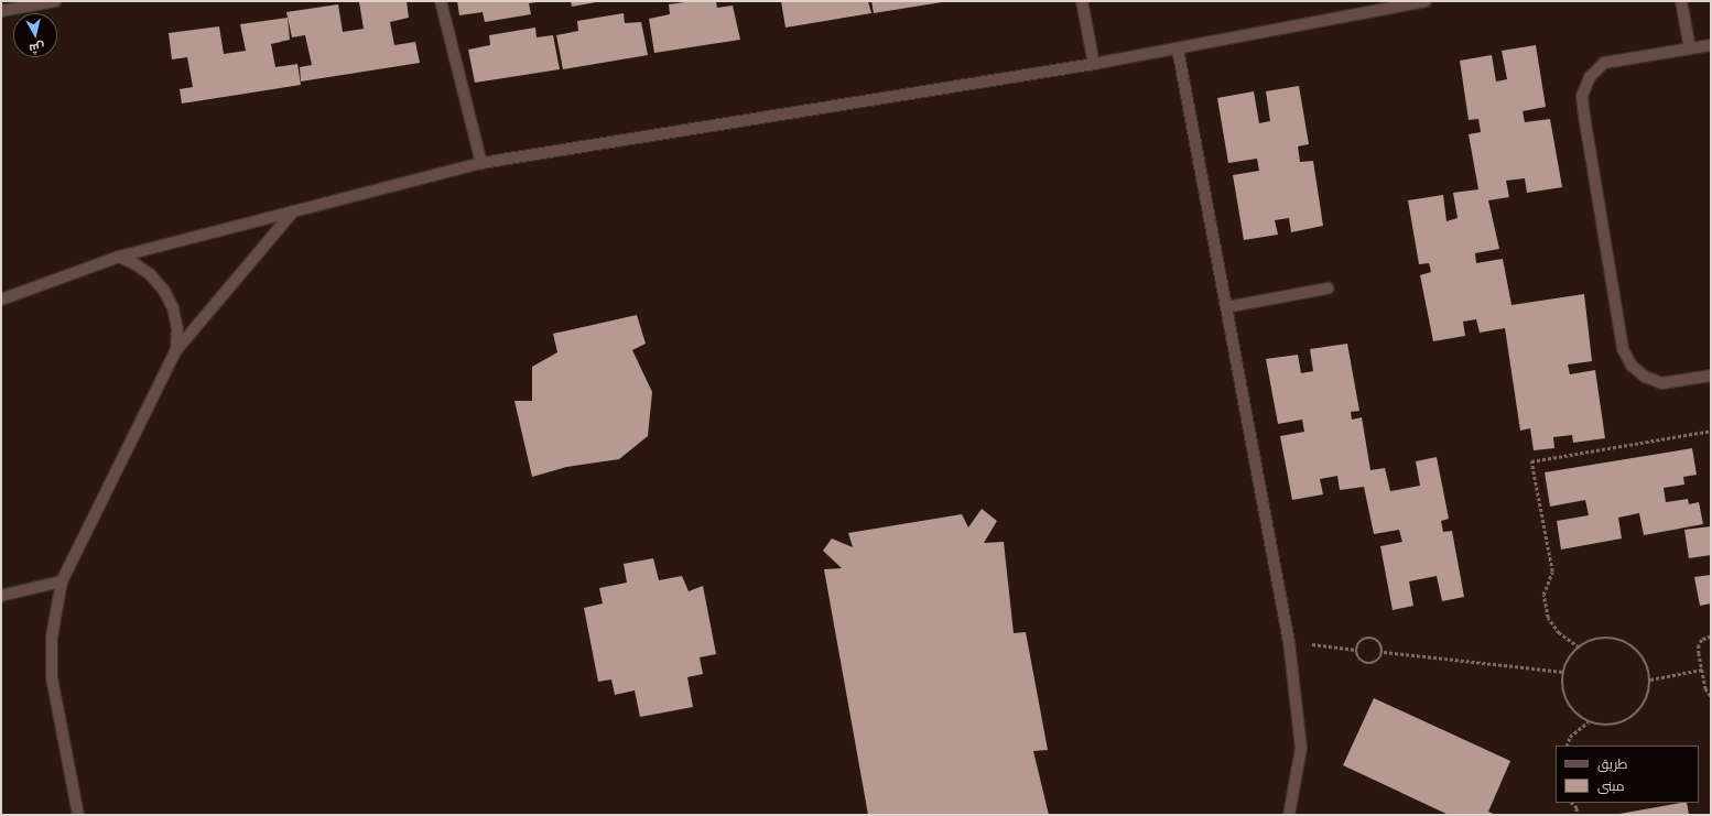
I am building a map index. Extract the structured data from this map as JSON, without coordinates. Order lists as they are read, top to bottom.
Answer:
{
  "legend": ["طريق", "مبنى"],
  "north": "bottom"
}
